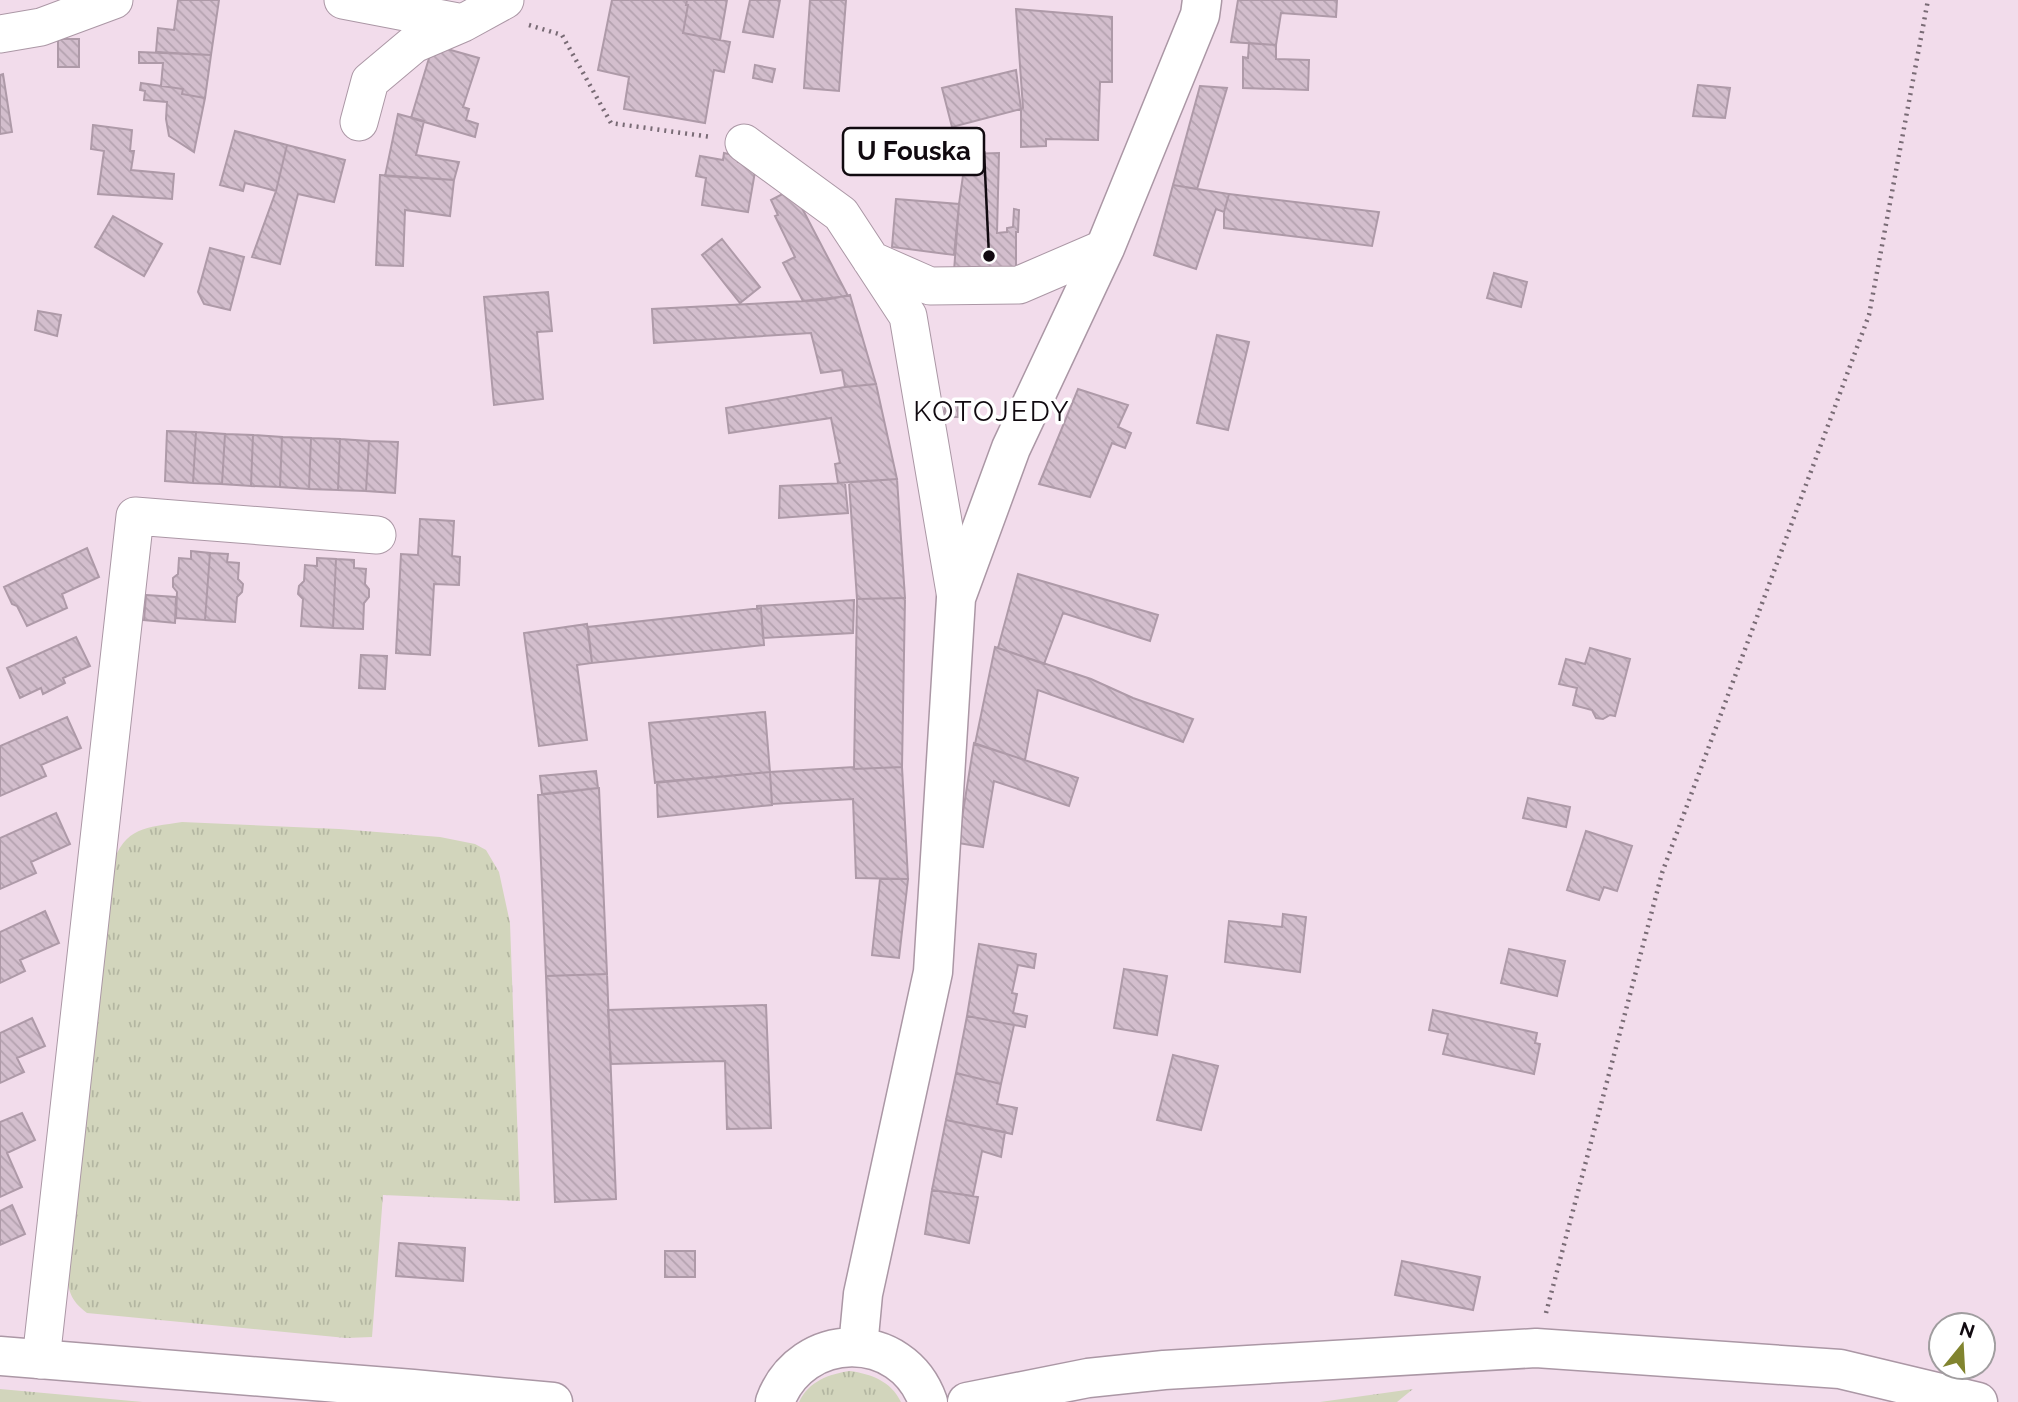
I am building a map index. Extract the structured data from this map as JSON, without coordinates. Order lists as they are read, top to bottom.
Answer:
{
  "districts": ["KOTOJEDY"],
  "places": ["U Fouska"],
  "north": "top"
}
